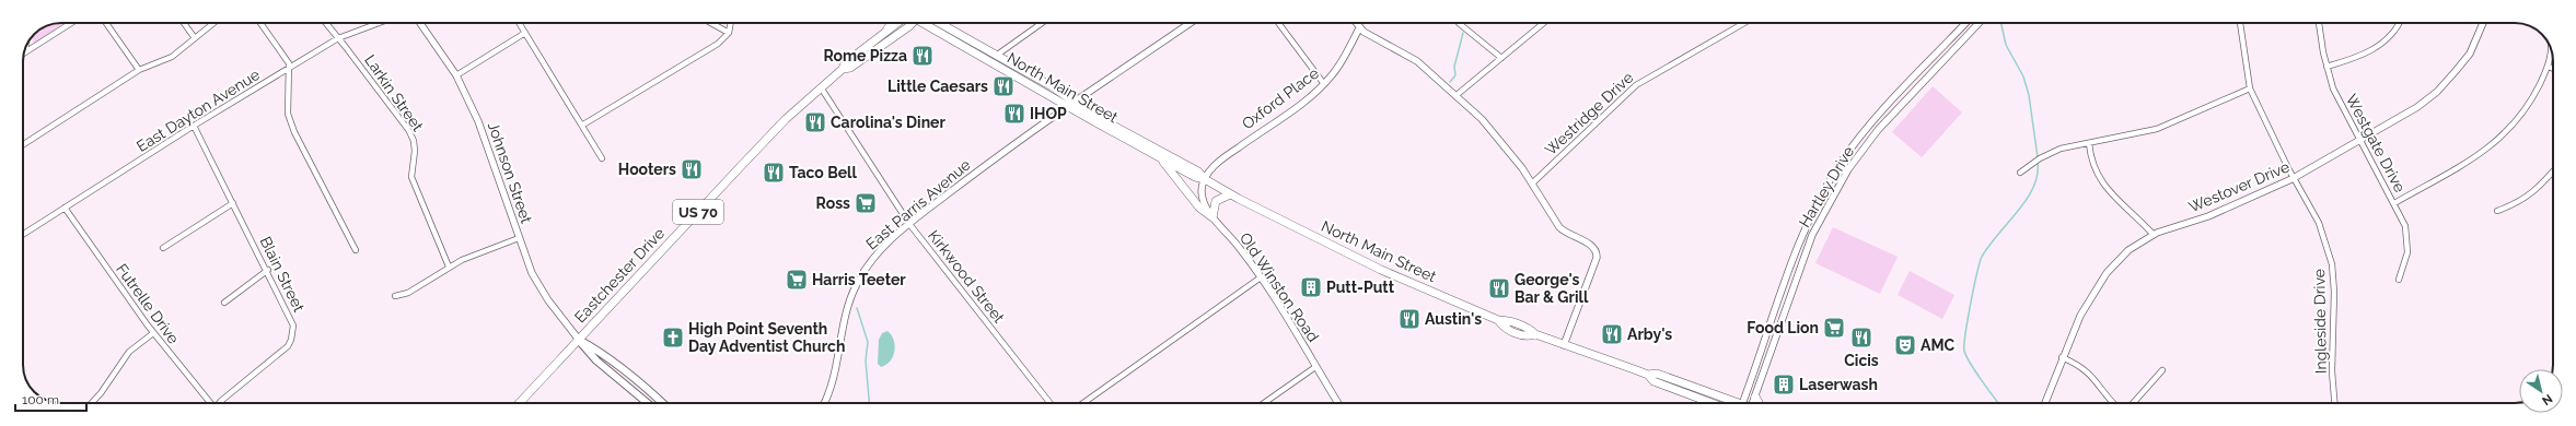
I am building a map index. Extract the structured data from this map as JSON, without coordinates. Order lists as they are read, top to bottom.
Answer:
{
  "streets": {
    "main road": [
      "North Main Street",
      "Johnson Street",
      "US 70",
      "Eastchester Drive"
    ],
    "street": [
      "Larkin Street",
      "Oxford Place",
      "East Dayton Avenue",
      "Westridge Drive",
      "Westgate Drive",
      "Hartley Drive",
      "Westover Drive",
      "East Parris Avenue",
      "Blain Street",
      "Kirkwood Street",
      "Old Winston Road",
      "Futrelle Drive",
      "Ingleside Drive"
    ]
  },
  "crossings": [
    ["North Main Street", "Oxford Place"],
    ["North Main Street", "East Parris Avenue"],
    ["North Main Street", "Old Winston Road"],
    ["Larkin Street", "East Dayton Avenue"],
    ["Oxford Place", "Old Winston Road"],
    ["East Dayton Avenue", "Blain Street"],
    ["East Dayton Avenue", "Futrelle Drive"],
    ["Westgate Drive", "Westover Drive"],
    ["Johnson Street", "Eastchester Drive"],
    ["Westover Drive", "Ingleside Drive"],
    ["East Parris Avenue", "Kirkwood Street"],
    ["Eastchester Drive", "Kirkwood Street"]
  ],
  "places": {
    "restaurant": [
      "Rome Pizza",
      "Little Caesars",
      "IHOP",
      "Carolina's Diner",
      "Hooters",
      "Taco Bell",
      "George's Bar & Grill",
      "Austin's",
      "Arby's",
      "Cicis"
    ],
    "supermarket": ["Ross", "Harris Teeter", "Food Lion"],
    "building": ["Putt-Putt", "Laserwash"],
    "church": ["High Point Seventh Day Adventist Church"],
    "theatre": ["AMC"]
  },
  "scale_bar": "100 m",
  "north": "bottom right"
}
